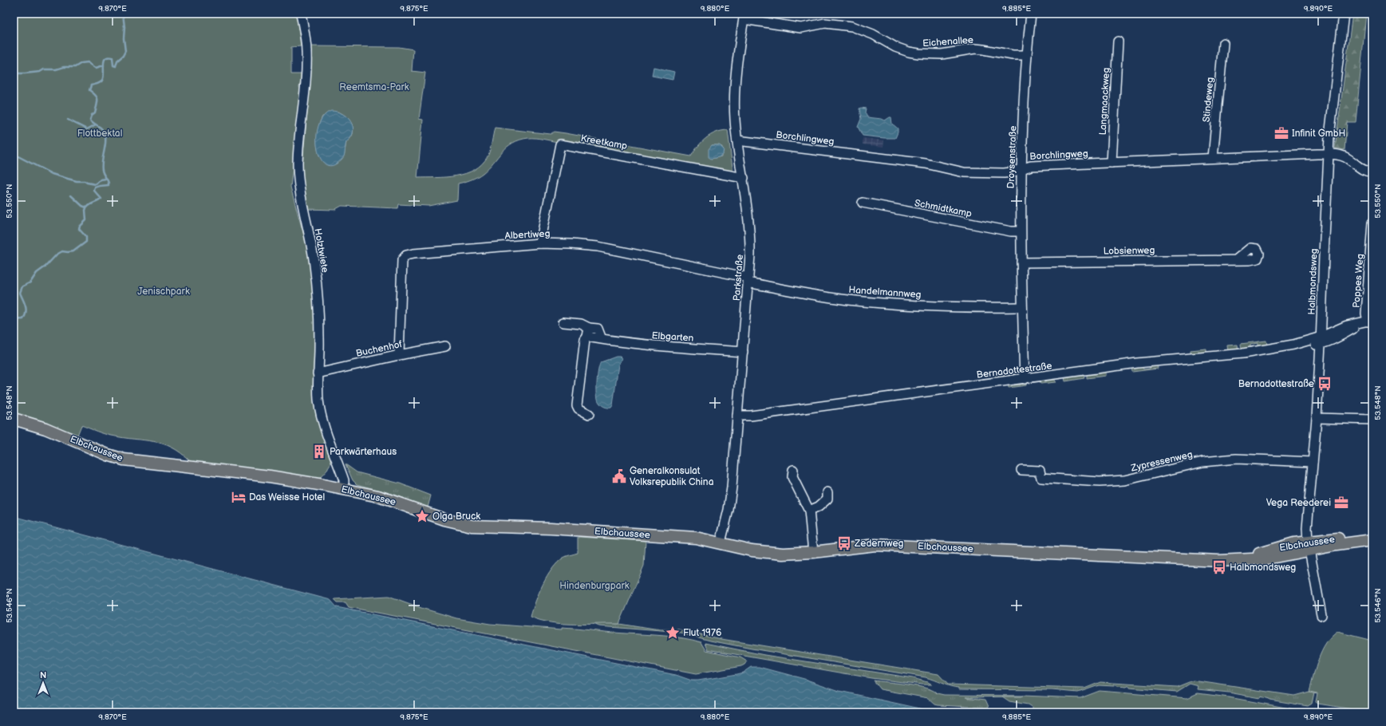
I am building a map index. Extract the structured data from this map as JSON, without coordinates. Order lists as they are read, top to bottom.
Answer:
{
  "streets": {
    "main road": ["Elbchaussee"],
    "street": [
      "Eichenallee",
      "Stindeweg",
      "Langmaackweg",
      "Borchlingweg",
      "Kreetkamp",
      "Droysenstraße",
      "Schmidtkamp",
      "Albertiweg",
      "Holztwiete",
      "Lobsienweg",
      "Parkstraße",
      "Poppes Weg",
      "Halbmondsweg",
      "Handelmannweg",
      "Elbgarten",
      "Buchenhof",
      "Bernadottestraße",
      "Zypressenweg"
    ]
  },
  "crossings": [
    ["Eichenallee", "Droysenstraße"],
    ["Eichenallee", "Parkstraße"],
    ["Stindeweg", "Borchlingweg"],
    ["Langmaackweg", "Borchlingweg"],
    ["Borchlingweg", "Droysenstraße"],
    ["Borchlingweg", "Parkstraße"],
    ["Borchlingweg", "Halbmondsweg"],
    ["Kreetkamp", "Albertiweg"],
    ["Kreetkamp", "Parkstraße"],
    ["Droysenstraße", "Schmidtkamp"],
    ["Droysenstraße", "Lobsienweg"],
    ["Droysenstraße", "Handelmannweg"],
    ["Droysenstraße", "Bernadottestraße"],
    ["Albertiweg", "Parkstraße"],
    ["Albertiweg", "Handelmannweg"],
    ["Albertiweg", "Buchenhof"],
    ["Holztwiete", "Buchenhof"],
    ["Holztwiete", "Elbchaussee"],
    ["Parkstraße", "Handelmannweg"],
    ["Parkstraße", "Elbgarten"],
    ["Parkstraße", "Bernadottestraße"],
    ["Parkstraße", "Elbchaussee"],
    ["Poppes Weg", "Bernadottestraße"],
    ["Halbmondsweg", "Bernadottestraße"],
    ["Halbmondsweg", "Elbchaussee"],
    ["Halbmondsweg", "Zypressenweg"]
  ],
  "parks": [
    "Reemtsma-Park",
    "Flottbektal",
    "Jenischpark",
    "Hindenburgpark"
  ],
  "places": {
    "office": ["Infinit GmbH", "Vega Reederei"],
    "bus stop": ["Bernadottestraße", "Zedernweg", "Halbmondsweg"],
    "building": ["Parkwärterhaus"],
    "public building": ["Generalkonsulat Volksrepublik China"],
    "hotel": ["Das Weisse Hotel"],
    "place": ["Olga Bruck", "Flut 1976"]
  },
  "north": "top",
  "coordinates": [
    "9.870°E",
    "9.875°E",
    "9.880°E",
    "9.885°E",
    "9.890°E",
    "53.550°N",
    "53.548°N",
    "53.546°N"
  ]
}
